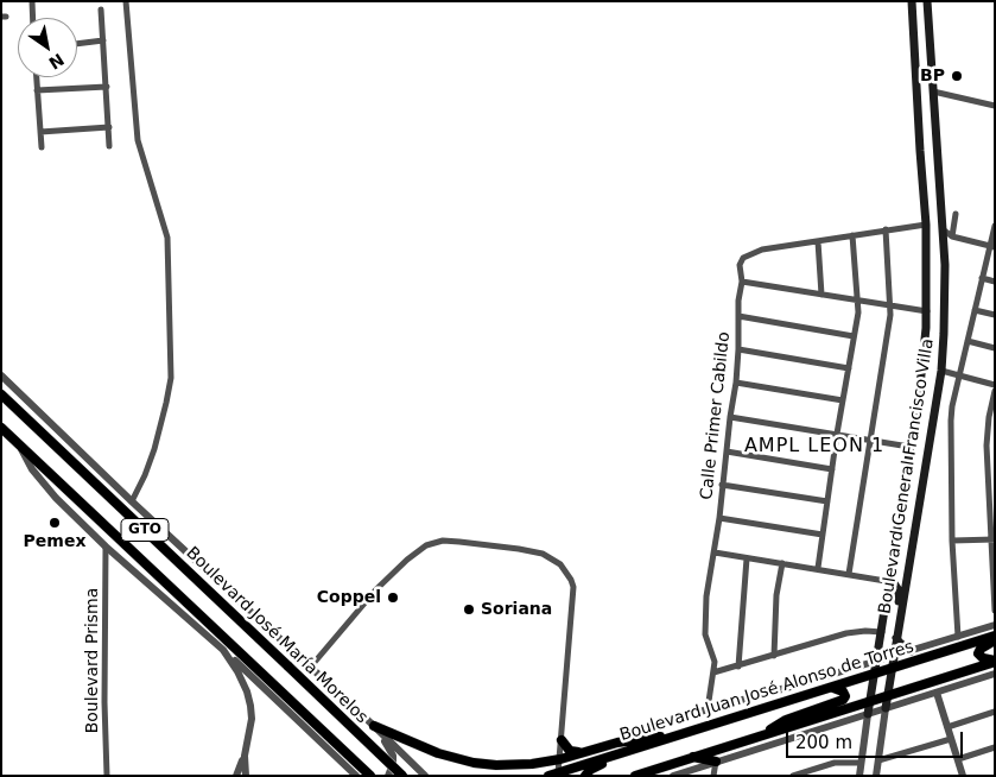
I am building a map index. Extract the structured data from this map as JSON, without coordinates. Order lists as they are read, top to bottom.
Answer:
{
  "streets": {
    "main road": [
      "Boulevard General Francisco Villa",
      "GTO",
      "Boulevard José María Morelos",
      "Boulevard Juan José Alonso de Torres"
    ],
    "street": ["Calle Primer Cabildo", "Boulevard Prisma"]
  },
  "crossings": [
    ["Boulevard General Francisco Villa", "Boulevard Juan José Alonso de Torres"]
  ],
  "districts": ["AMPL LEON 1"],
  "places": [
    "BP",
    "Pemex",
    "Coppel",
    "Soriana"
  ],
  "scale_bar": "200 m",
  "north": "bottom right"
}
